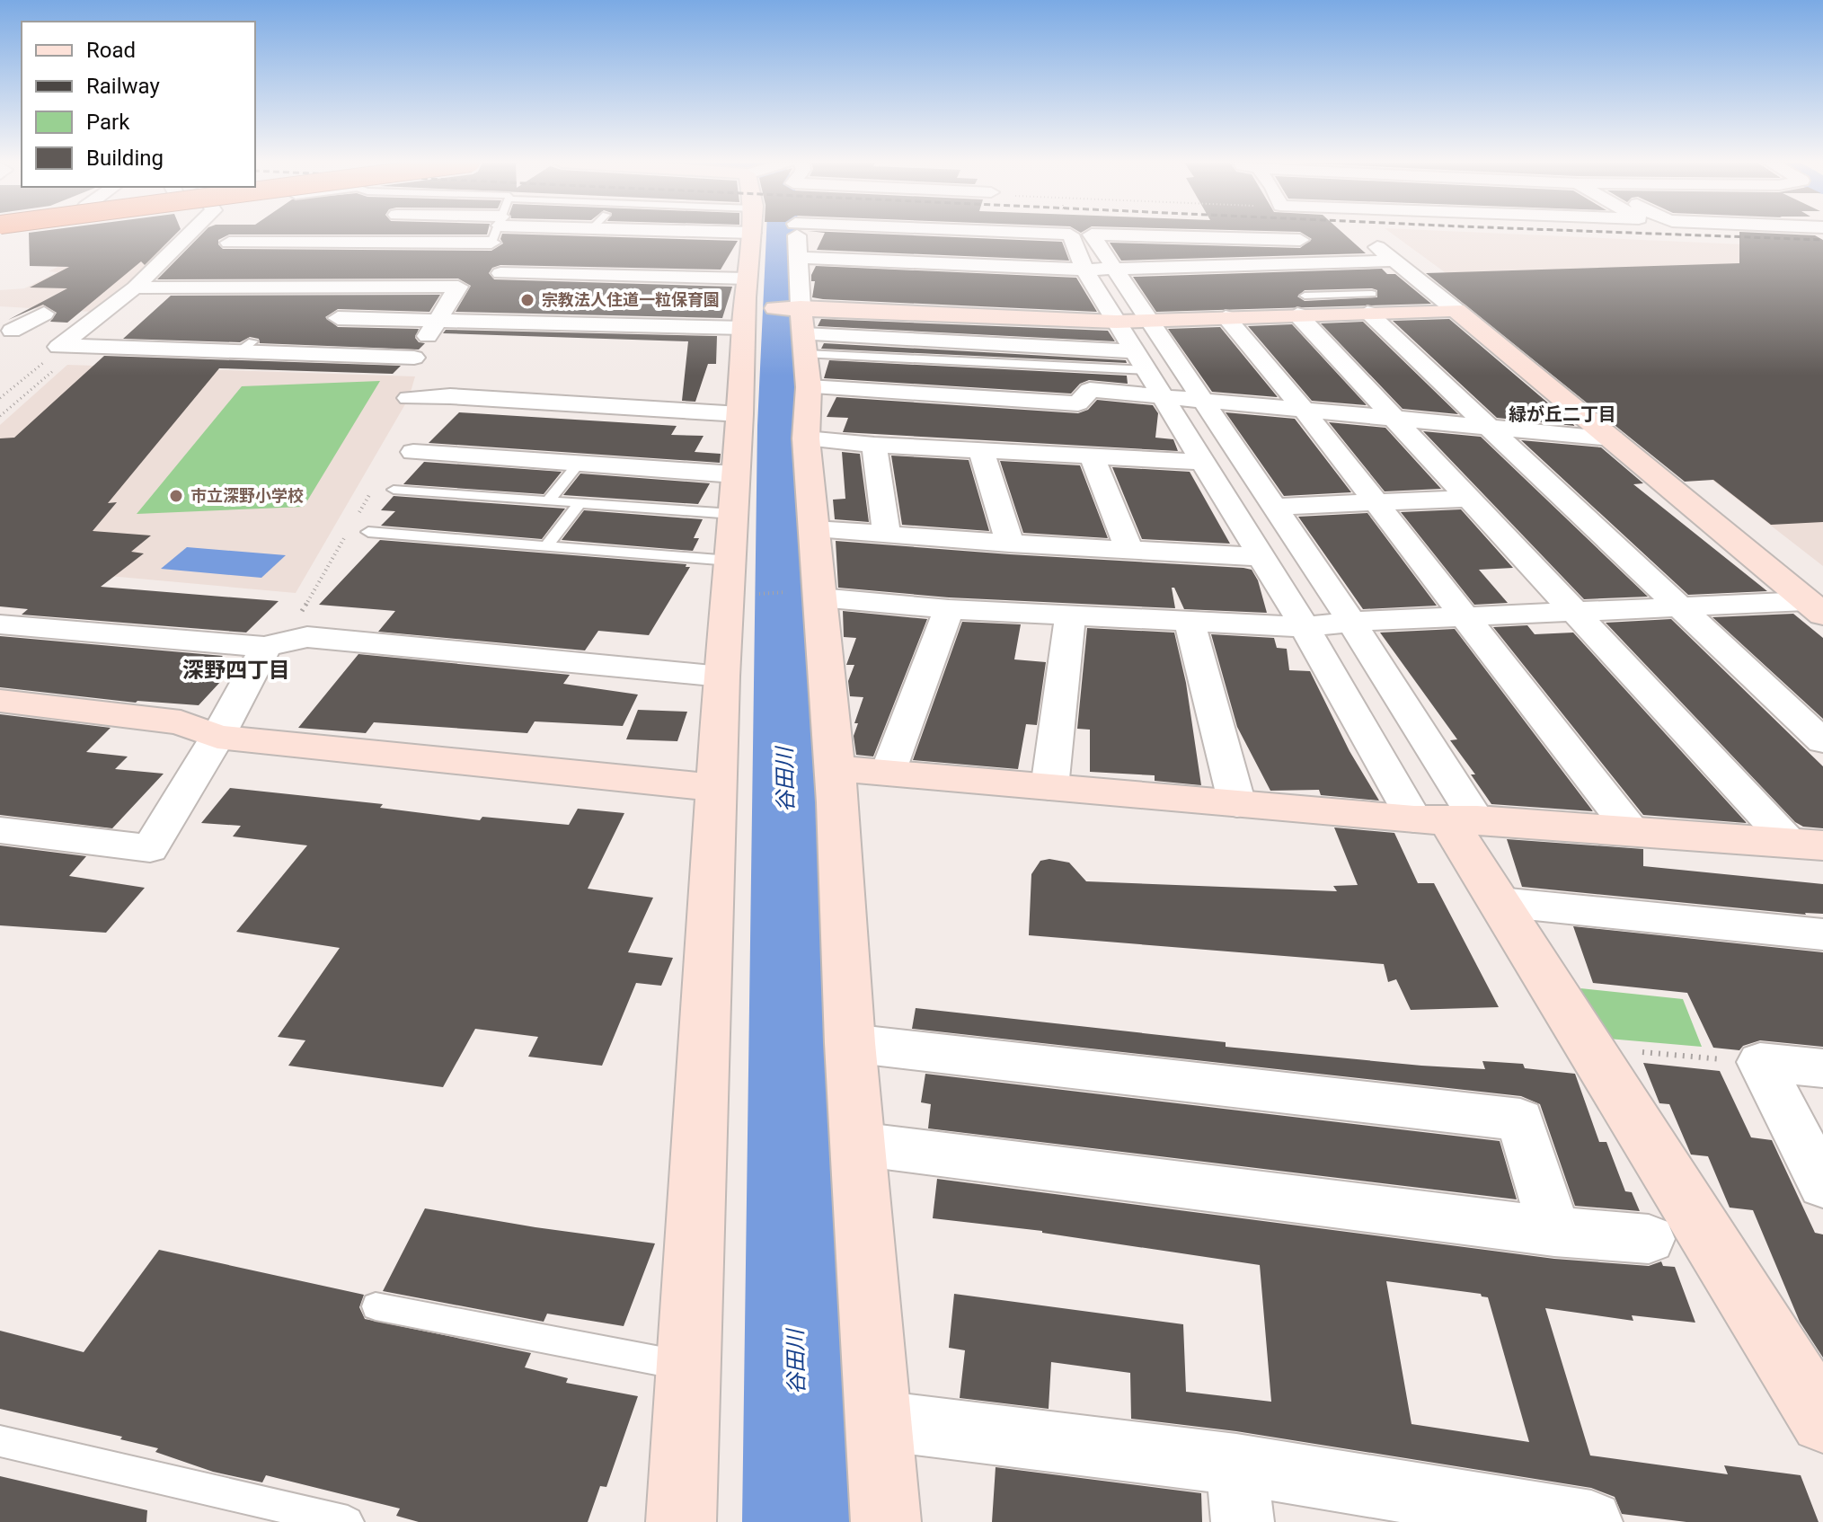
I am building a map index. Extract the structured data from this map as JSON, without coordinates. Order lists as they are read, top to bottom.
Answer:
{
  "districts": ["緑が丘二丁目", "深野四丁目"],
  "water": ["谷田川"],
  "places": ["宗教法人住道一粒保育園", "市立深野小学校"],
  "legend": [
    "Road",
    "Railway",
    "Park",
    "Building"
  ]
}
